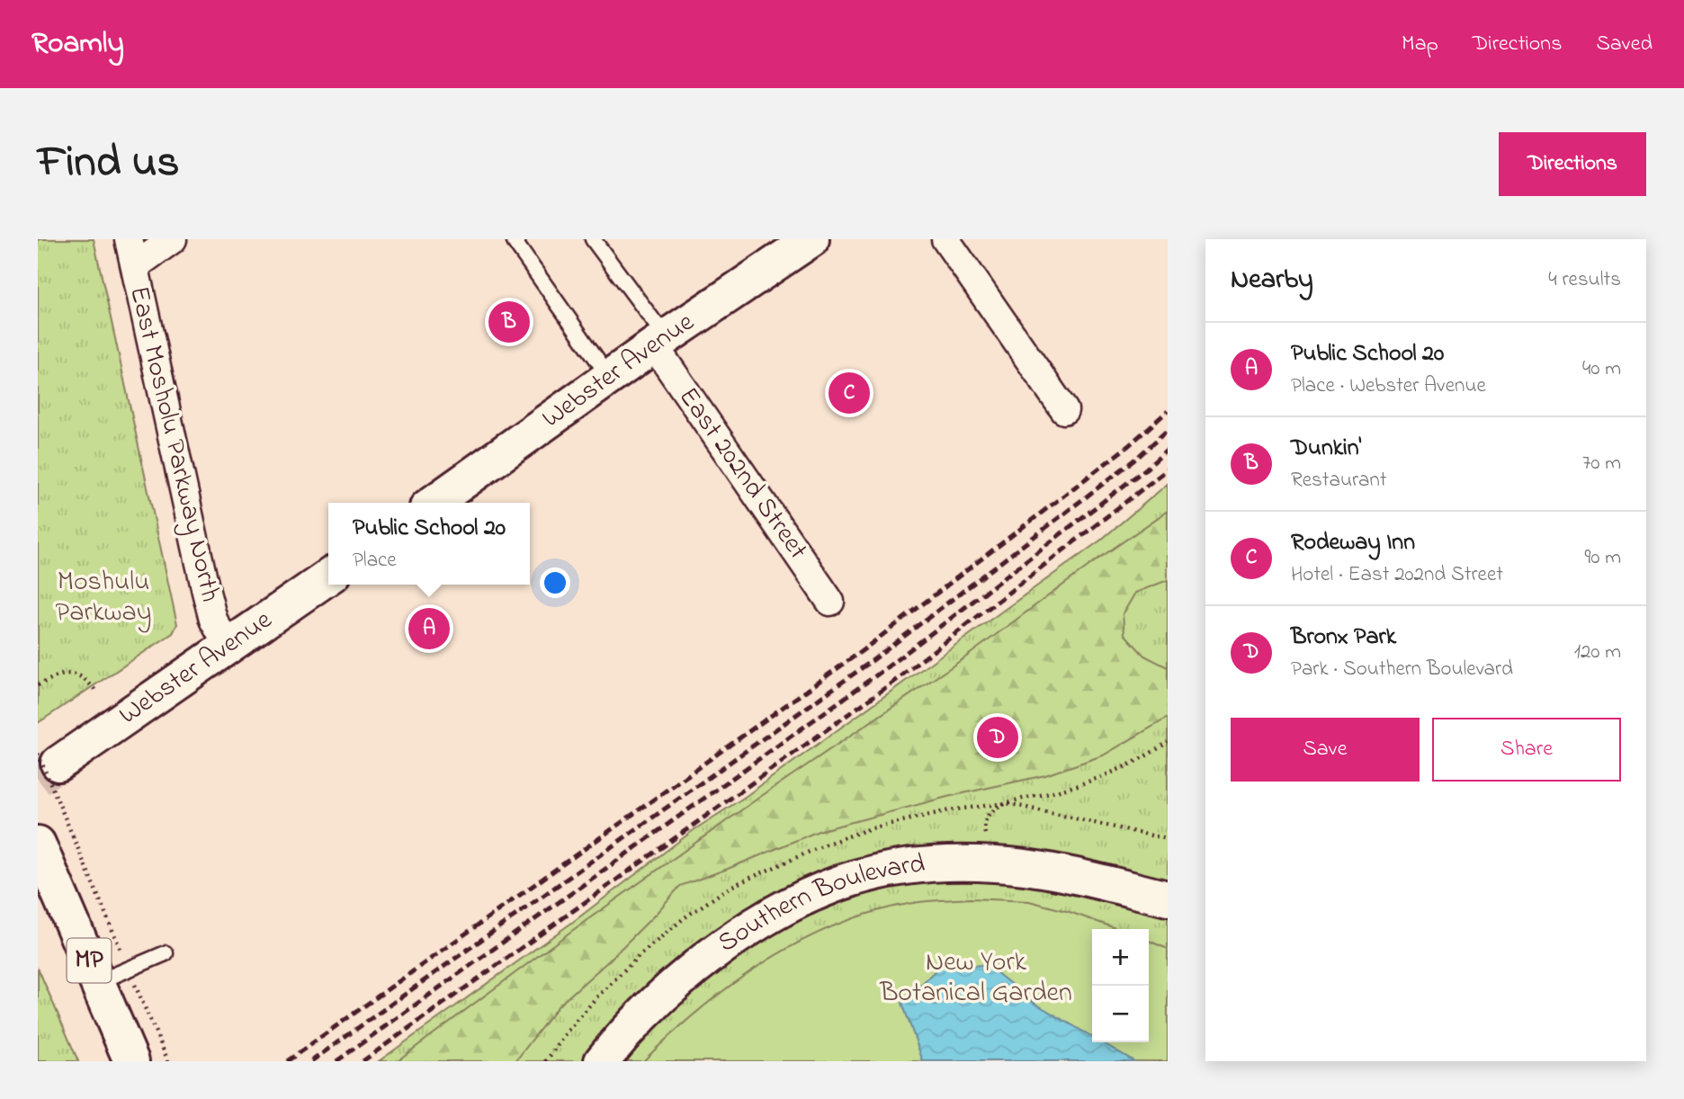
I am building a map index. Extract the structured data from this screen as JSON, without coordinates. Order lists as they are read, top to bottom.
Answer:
{
  "streets": {
    "main road": ["Webster Avenue", "Southern Boulevard", "MP"],
    "street": ["East Mosholu Parkway North", "East 202nd Street"]
  },
  "crossings": [
    ["Webster Avenue", "East Mosholu Parkway North"],
    ["Webster Avenue", "East 202nd Street"]
  ],
  "parks": ["Moshulu Parkway", "New York Botanical Garden"],
  "page": {
    "header": "Roamly",
    "nav": ["Map", "Directions", "Saved"],
    "title": "Find us",
    "buttons": [
      "Directions",
      ["Save", "Share"]
    ],
    "heading": ["Nearby", "4 results"],
    "pins": [
      "B",
      "C",
      "A",
      "D"
    ],
    "list": [
      {
        "mark": "A",
        "name": "Public School 20",
        "note": "Place · Webster Avenue",
        "value": "40 m"
      },
      {
        "mark": "B",
        "name": "Dunkin'",
        "note": "Restaurant",
        "value": "70 m"
      },
      {
        "mark": "C",
        "name": "Rodeway Inn",
        "note": "Hotel · East 202nd Street",
        "value": "90 m"
      },
      {
        "mark": "D",
        "name": "Bronx Park",
        "note": "Park · Southern Boulevard",
        "value": "120 m"
      }
    ],
    "popup": ["Public School 20", "Place"],
    "map_buttons": ["+", "−"]
  }
}
